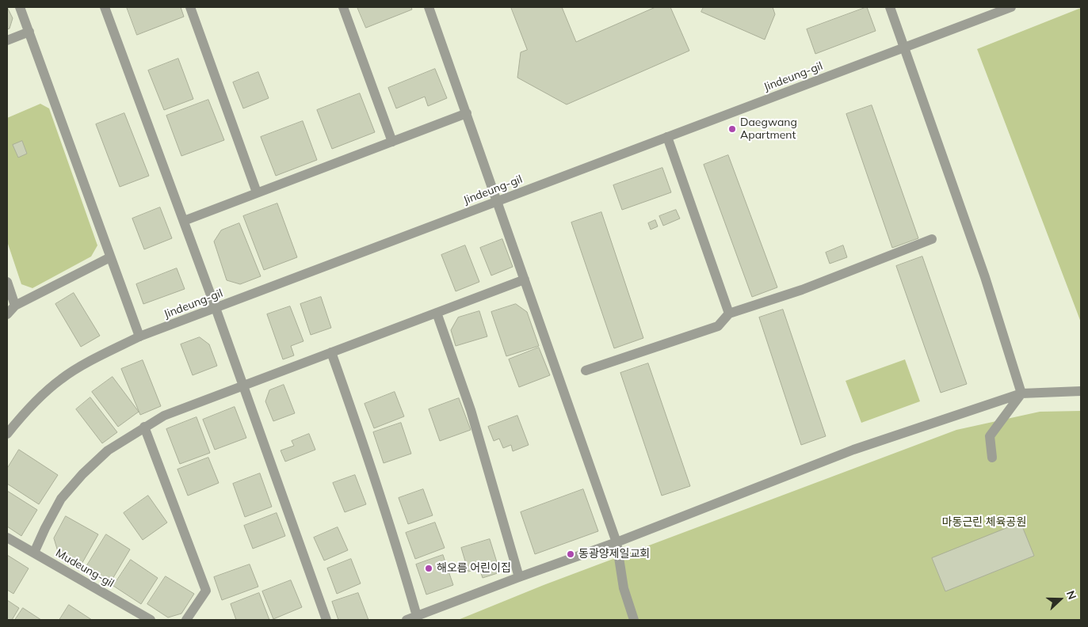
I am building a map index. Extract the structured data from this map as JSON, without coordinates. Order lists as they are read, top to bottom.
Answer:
{
  "streets": {
    "street": ["Jindeung-gil", "Mudeung-gil"]
  },
  "parks": ["마동근린 체육공원"],
  "places": ["Daegwang Apartment", "동광양제일교회", "해오름 어린이집"],
  "north": "right"
}
